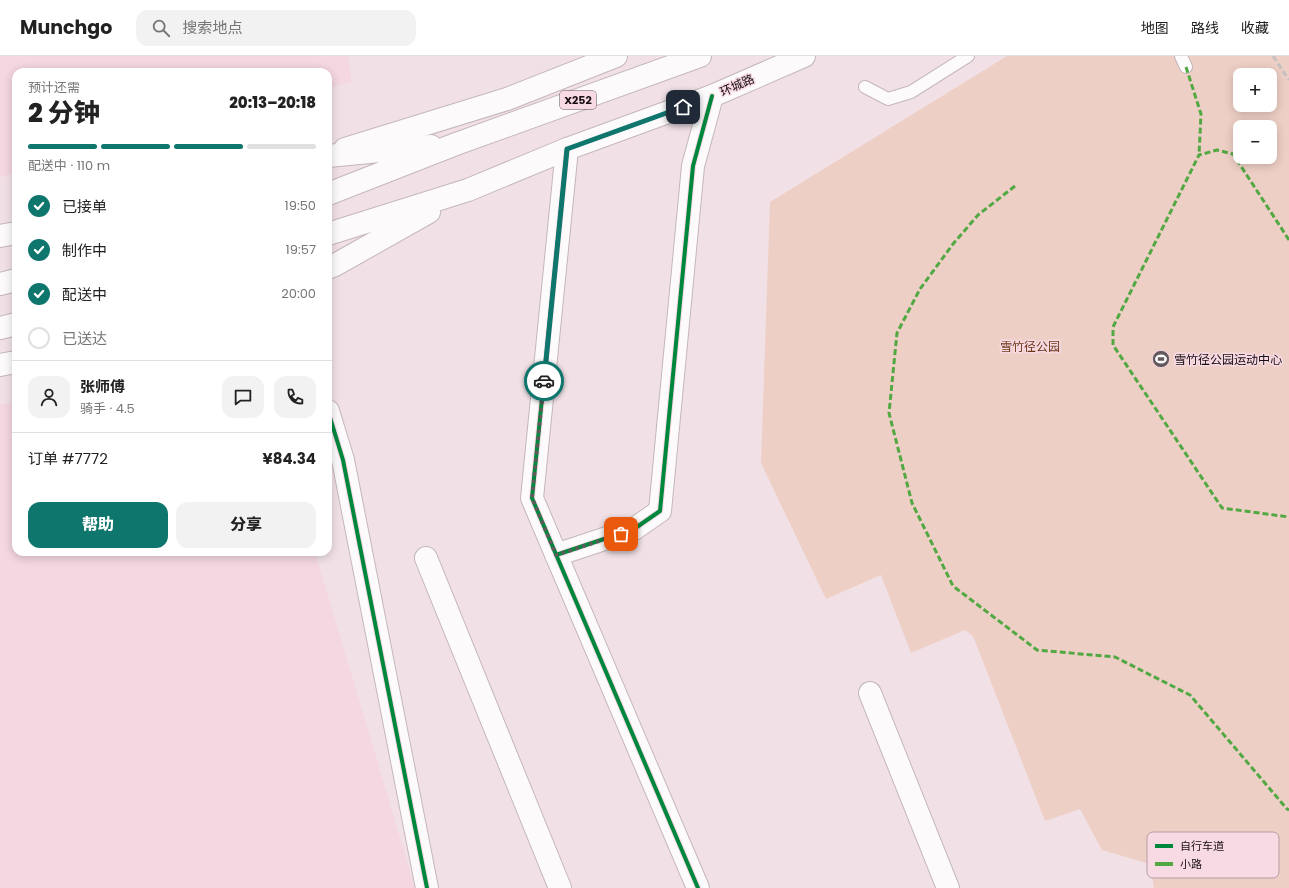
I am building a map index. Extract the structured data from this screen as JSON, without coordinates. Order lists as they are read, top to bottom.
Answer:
{
  "streets": {
    "street": ["环城路", "X252"]
  },
  "parks": ["雪竹径公园"],
  "places": {
    "sports": ["雪竹径公园运动中心"]
  },
  "legend": ["自行车道", "小路"],
  "page": {
    "header": "Munchgo",
    "search": "搜索地点",
    "nav": ["地图", "路线", "收藏"],
    "map_buttons": ["+", "−"],
    "heading": ["2 分钟", "预计还需", "20:13–20:18"],
    "panel": [
      "张师傅",
      "骑手 · 4.5",
      "订单 #7772",
      "¥84.34"
    ],
    "bar": "配送中 · 110 m",
    "list": [
      ["已接单", "19:50"],
      ["制作中", "19:57"],
      ["配送中", "20:00"],
      "已送达"
    ],
    "buttons": ["帮助", "分享"]
  }
}
